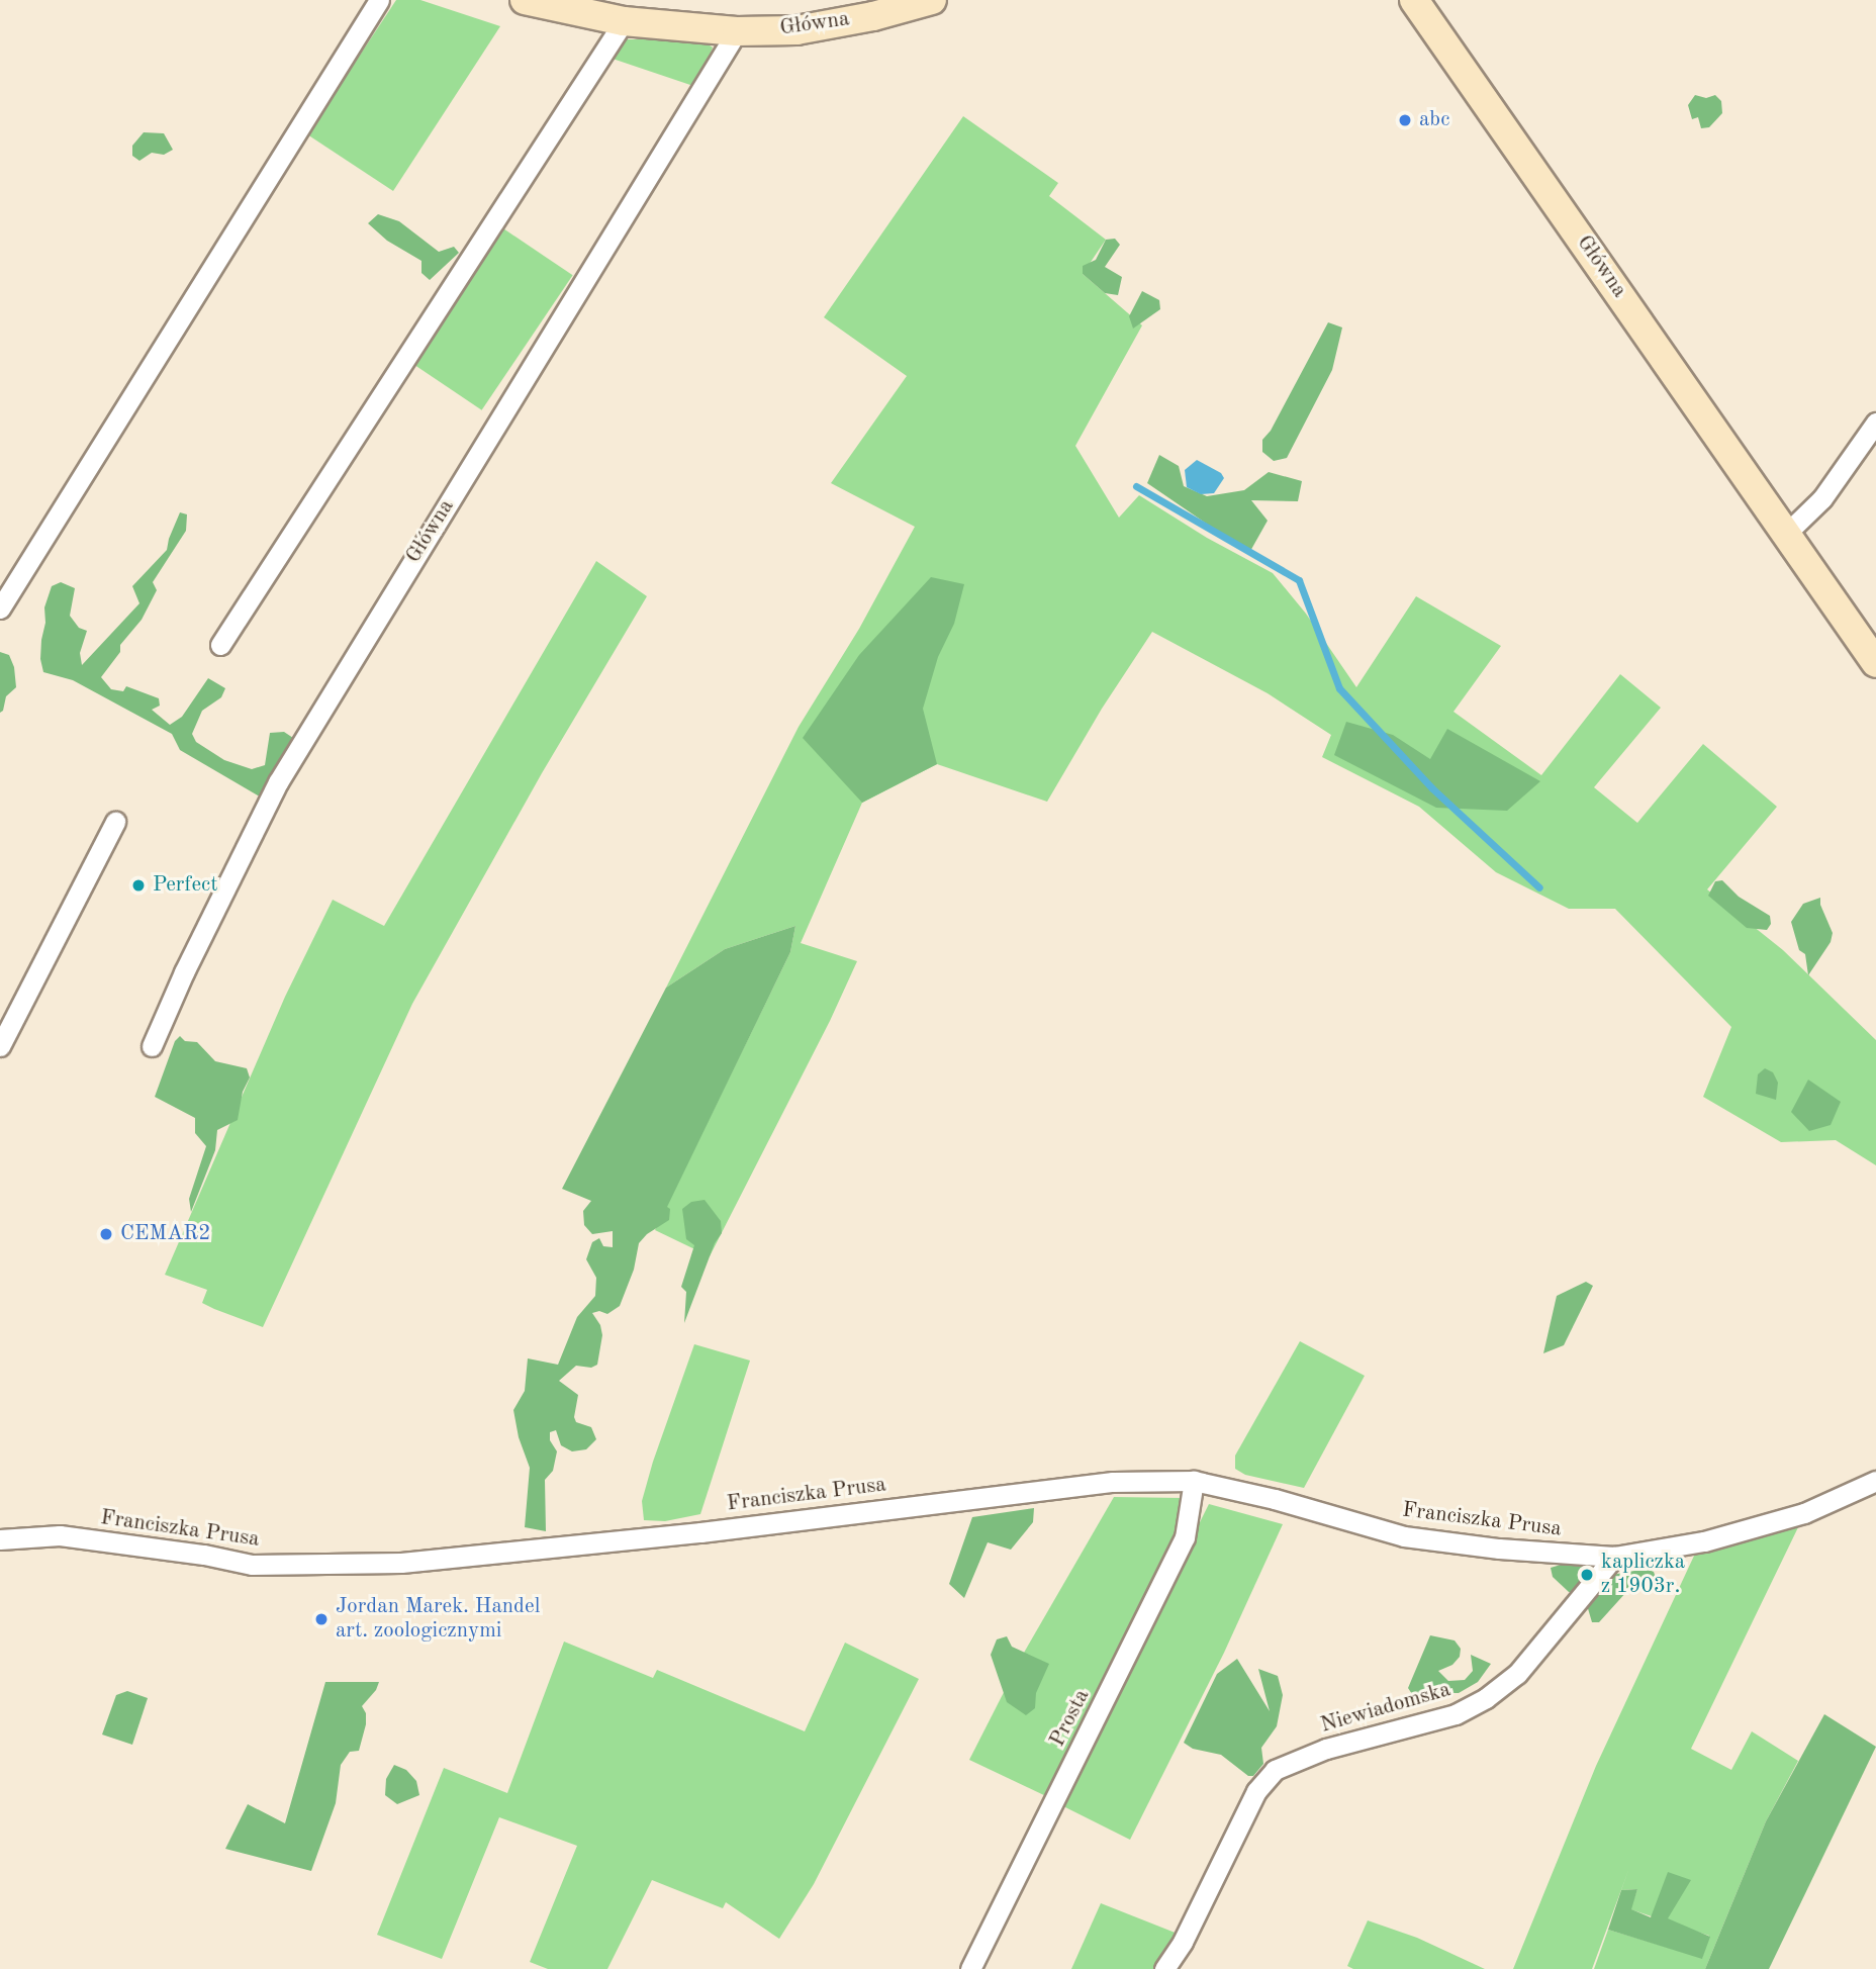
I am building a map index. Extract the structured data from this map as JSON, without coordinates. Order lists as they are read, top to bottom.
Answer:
{
  "streets": {
    "street": [
      "Główna",
      "Franciszka Prusa",
      "Niewiadomska",
      "Prosta"
    ]
  },
  "crossings": [
    ["Franciszka Prusa", "Niewiadomska"],
    ["Franciszka Prusa", "Prosta"]
  ],
  "places": [
    "abc",
    "Perfect",
    "CEMAR2",
    "kapliczka z 1903r.",
    "Jordan Marek. Handel art. zoologicznymi"
  ]
}
